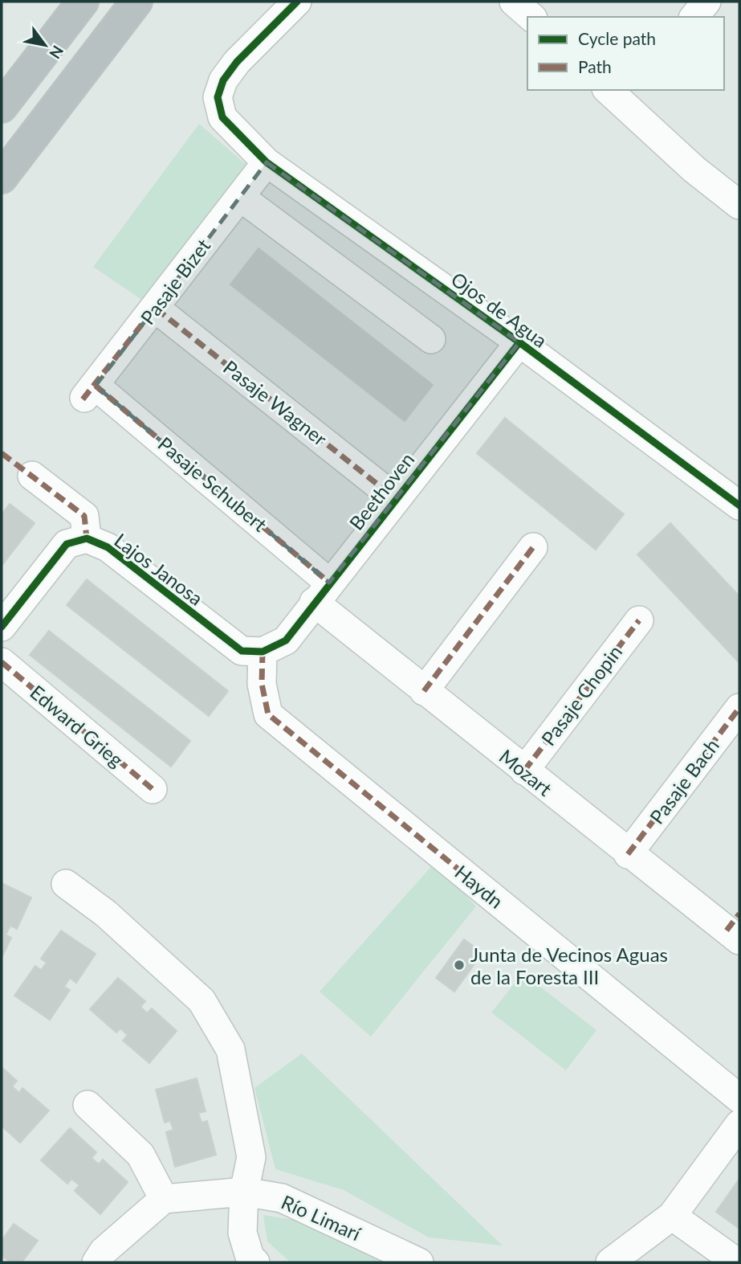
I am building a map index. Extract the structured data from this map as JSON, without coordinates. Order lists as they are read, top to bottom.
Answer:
{
  "streets": {
    "street": [
      "Pasaje Bizet",
      "Ojos de Agua",
      "Pasaje Wagner",
      "Pasaje Schubert",
      "Beethoven",
      "Lajos Janosa",
      "Pasaje Chopin",
      "Edward Grieg",
      "Mozart",
      "Pasaje Bach",
      "Haydn",
      "Río Limarí"
    ]
  },
  "crossings": [
    ["Pasaje Bizet", "Ojos de Agua"],
    ["Pasaje Bizet", "Pasaje Wagner"],
    ["Pasaje Bizet", "Pasaje Schubert"],
    ["Ojos de Agua", "Beethoven"],
    ["Pasaje Wagner", "Beethoven"],
    ["Pasaje Schubert", "Beethoven"],
    ["Pasaje Schubert", "Mozart"],
    ["Beethoven", "Lajos Janosa"],
    ["Beethoven", "Mozart"],
    ["Beethoven", "Haydn"],
    ["Lajos Janosa", "Haydn"],
    ["Pasaje Chopin", "Mozart"],
    ["Mozart", "Pasaje Bach"]
  ],
  "places": ["Junta de Vecinos Aguas de la Foresta III"],
  "legend": ["Cycle path", "Path"],
  "north": "bottom right"
}
